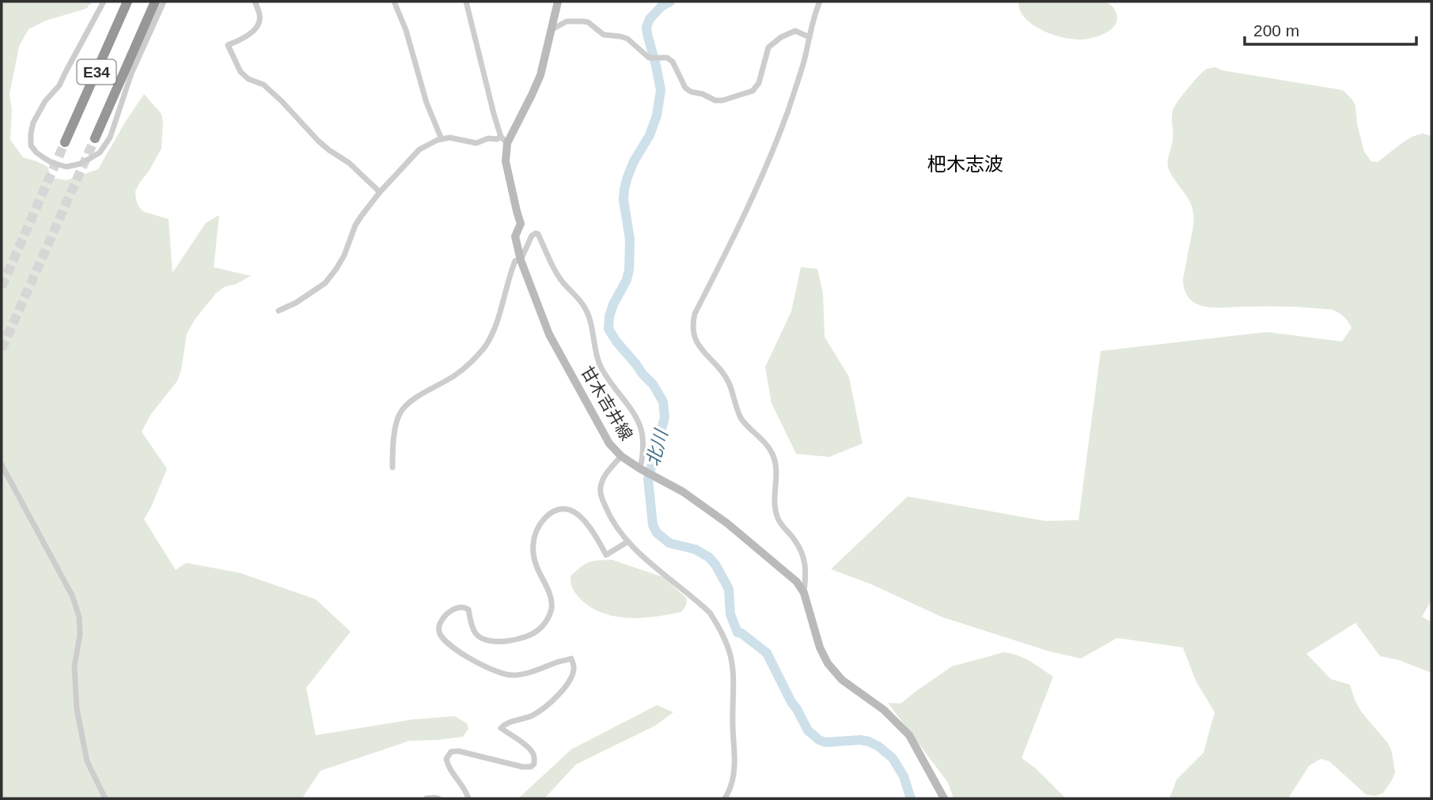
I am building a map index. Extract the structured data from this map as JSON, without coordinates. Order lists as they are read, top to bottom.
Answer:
{
  "streets": {
    "highway": ["E34"],
    "main road": ["甘木吉井線"]
  },
  "districts": ["杷木志波"],
  "water": ["北川"],
  "scale_bar": "200 m"
}
